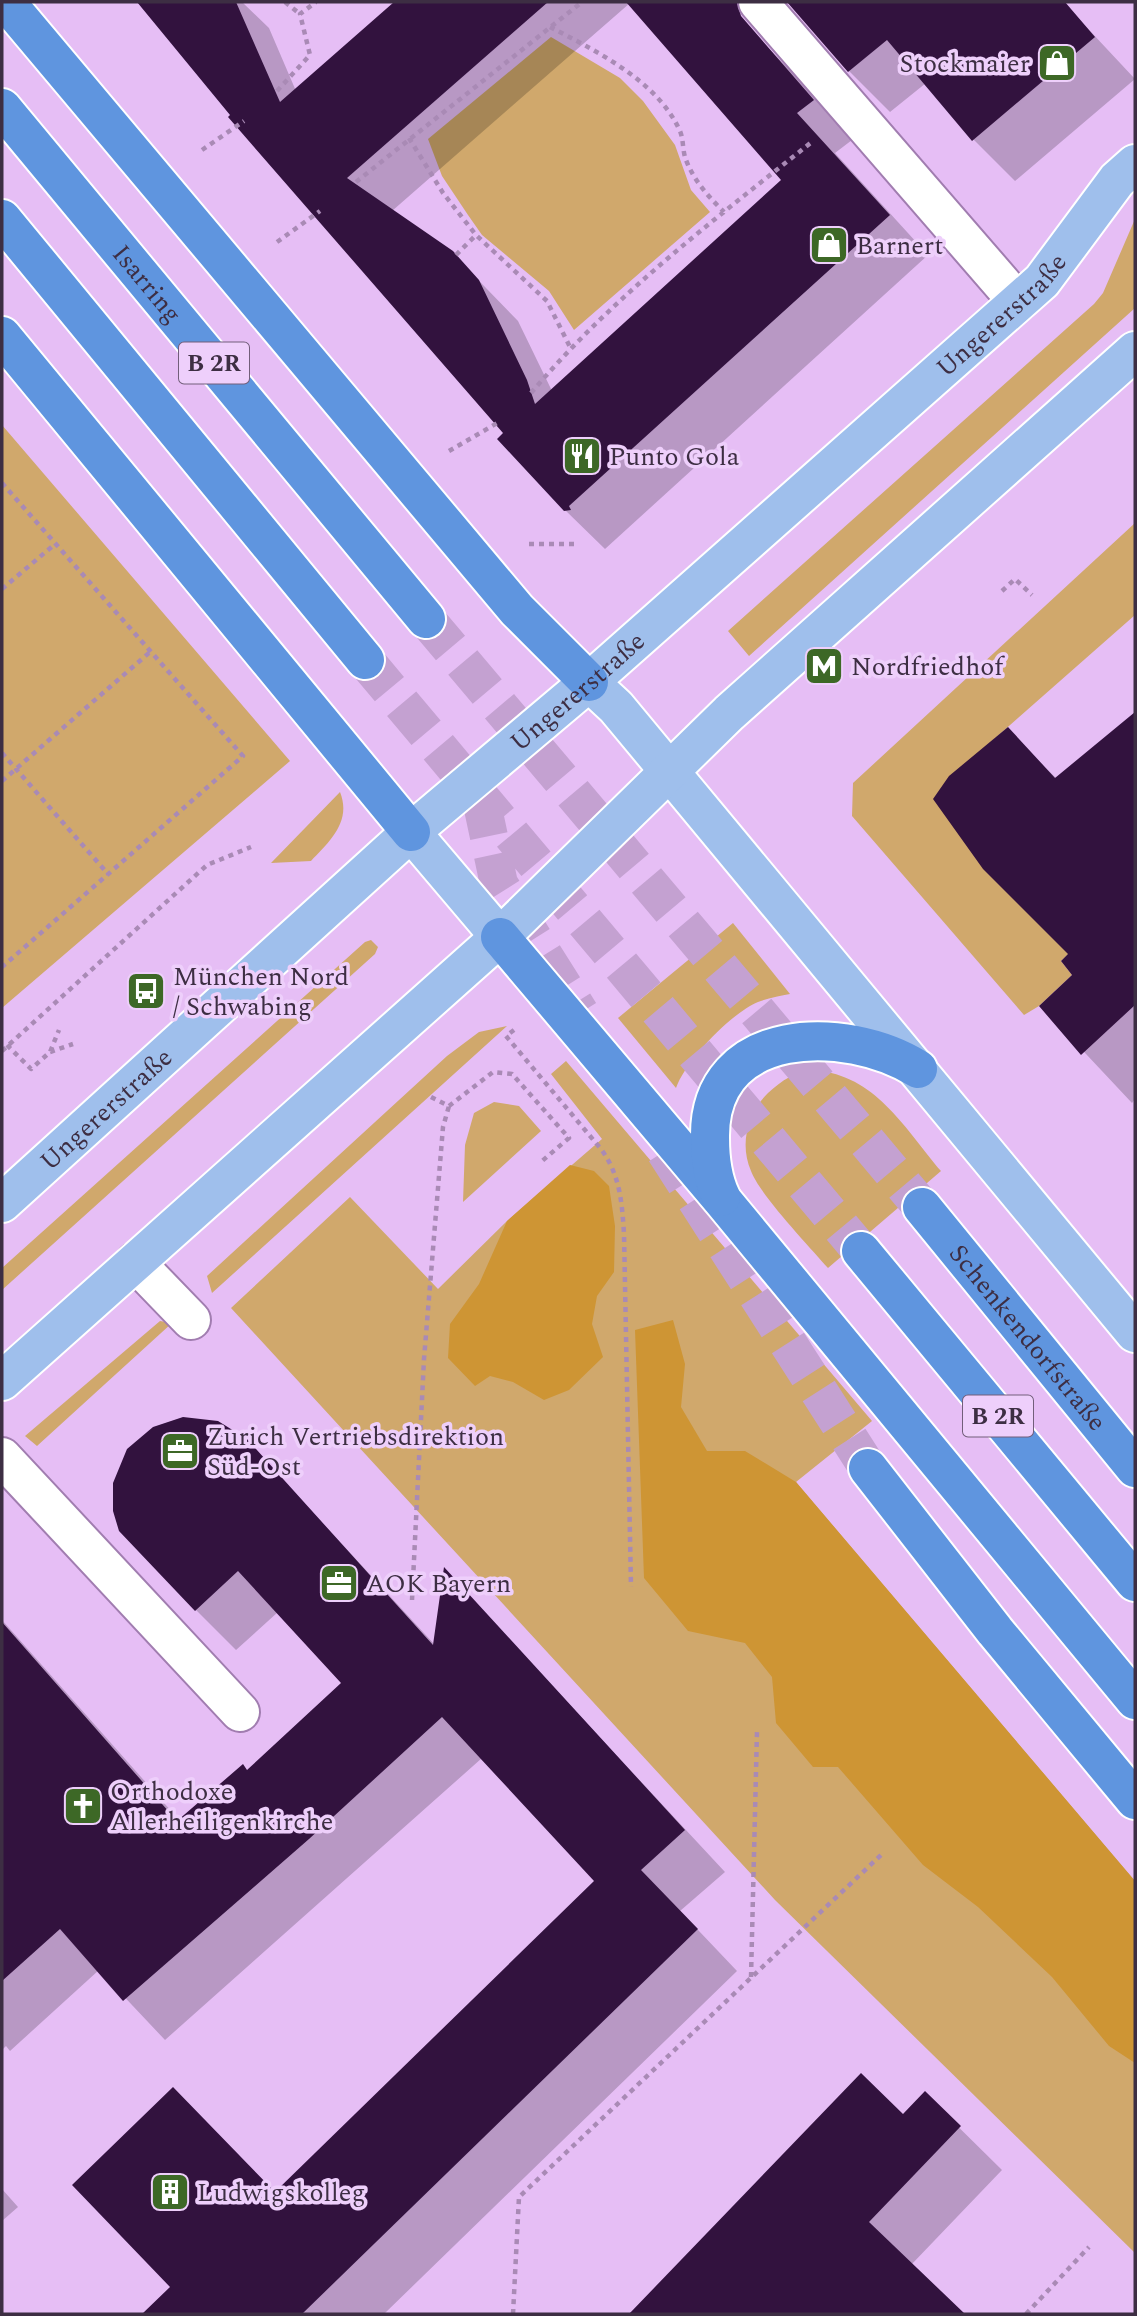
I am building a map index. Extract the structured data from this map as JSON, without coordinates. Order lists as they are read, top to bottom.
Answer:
{
  "streets": {
    "highway": ["Isarring", "B 2R", "Schenkendorfstraße"],
    "main road": ["Ungererstraße"]
  },
  "places": {
    "shop": ["Stockmaier", "Barnert"],
    "restaurant": ["Punto Gola"],
    "metro station": ["Nordfriedhof"],
    "bus stop": ["München Nord / Schwabing"],
    "office": ["Zurich Vertriebsdirektion Süd-Ost", "AOK Bayern"],
    "church": ["Orthodoxe Allerheiligenkirche"],
    "building": ["Ludwigskolleg"]
  }
}
